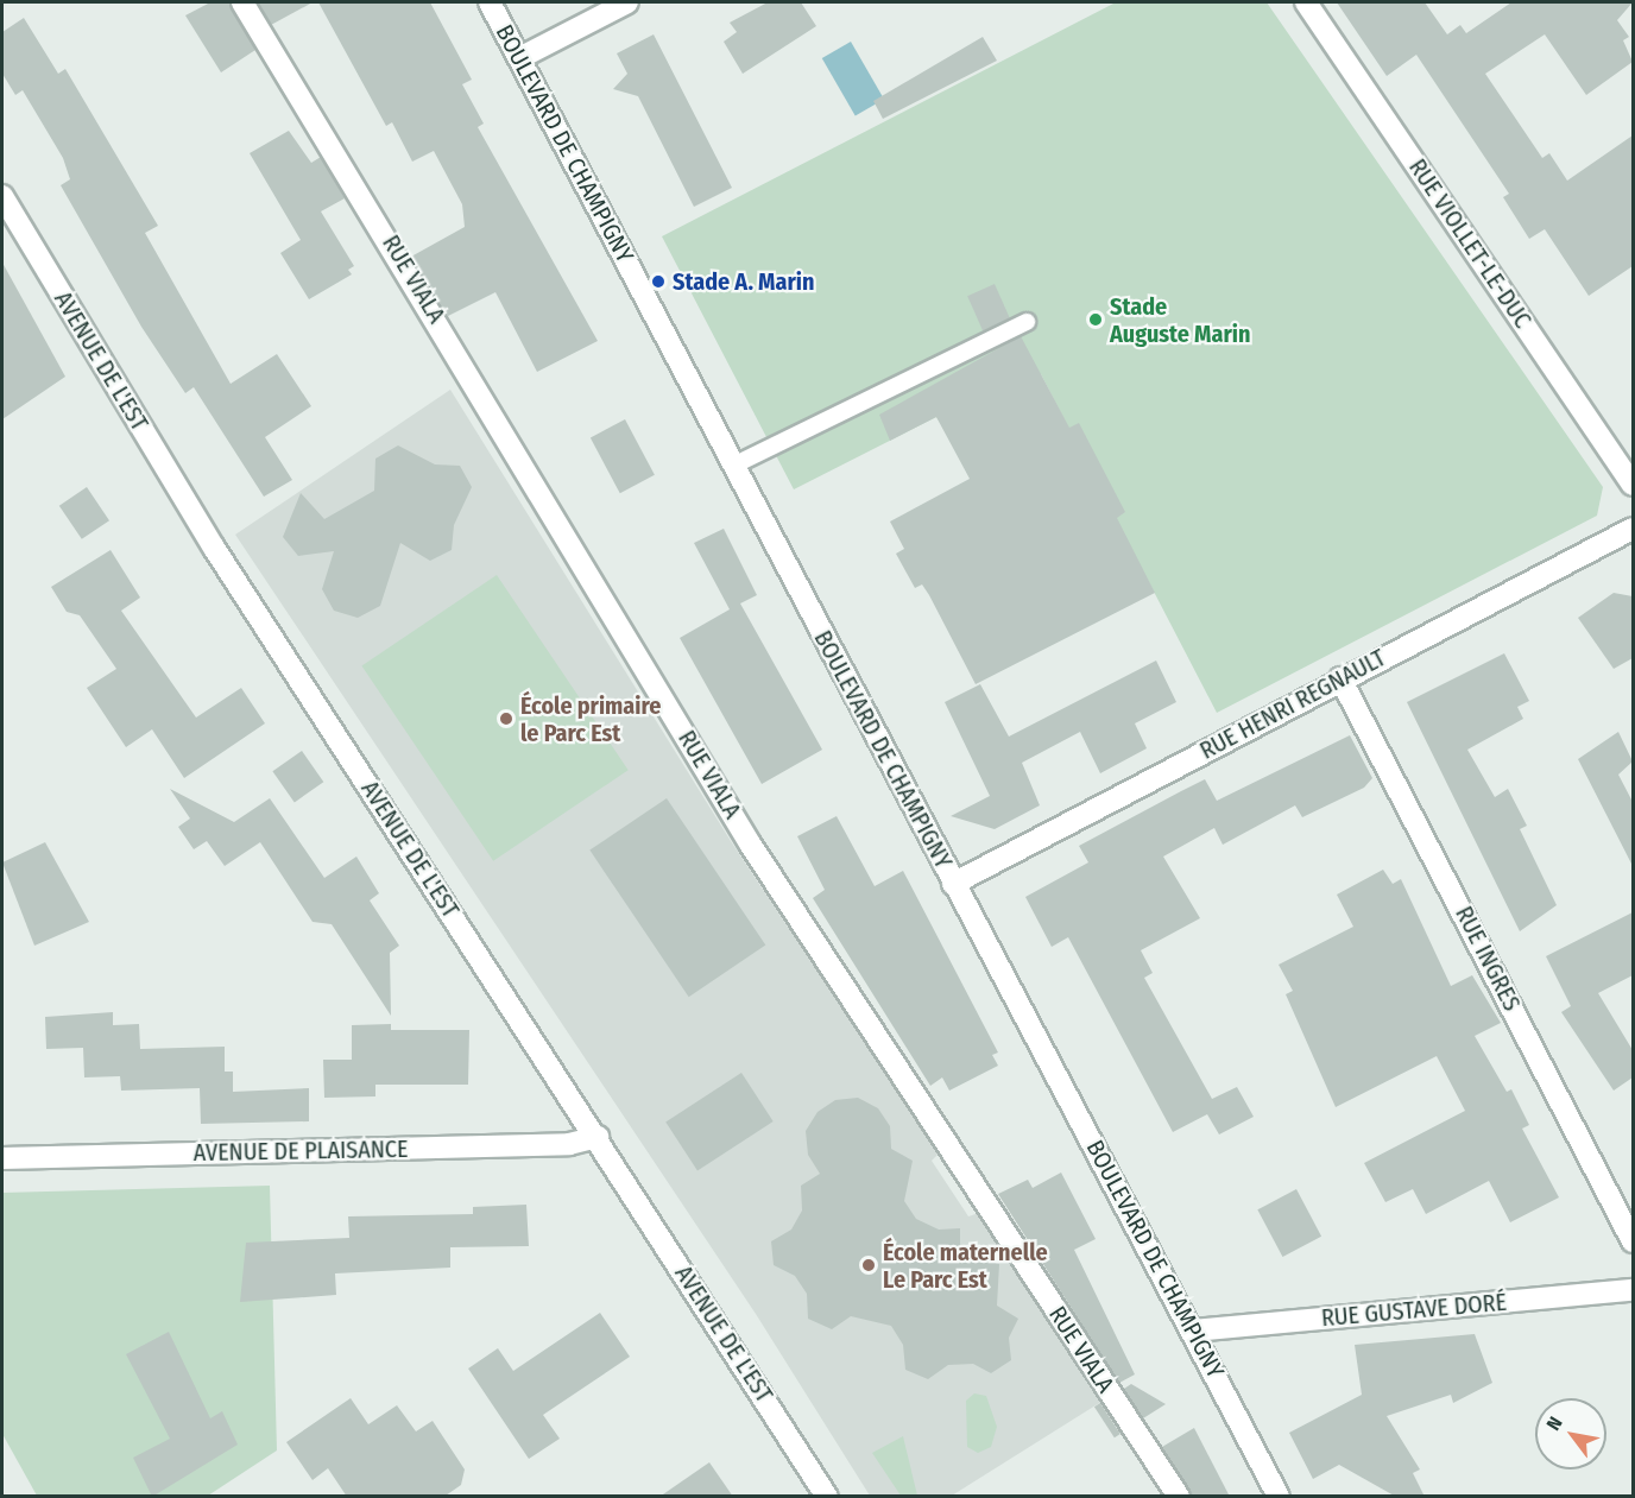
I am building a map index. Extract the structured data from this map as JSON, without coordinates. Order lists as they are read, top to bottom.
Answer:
{
  "streets": {
    "street": [
      "BOULEVARD DE CHAMPIGNY",
      "RUE VIOLLET-LE-DUC",
      "RUE VIALA",
      "AVENUE DE L'EST",
      "RUE HENRI REGNAULT",
      "RUE INGRES",
      "AVENUE DE PLAISANCE",
      "RUE GUSTAVE DORÉ"
    ]
  },
  "crossings": [
    ["BOULEVARD DE CHAMPIGNY", "RUE HENRI REGNAULT"],
    ["BOULEVARD DE CHAMPIGNY", "RUE GUSTAVE DORÉ"],
    ["AVENUE DE L'EST", "AVENUE DE PLAISANCE"],
    ["RUE HENRI REGNAULT", "RUE INGRES"]
  ],
  "places": [
    "Stade A. Marin",
    "Stade Auguste Marin",
    "École primaire le Parc Est",
    "École maternelle Le Parc Est"
  ],
  "north": "top left"
}
